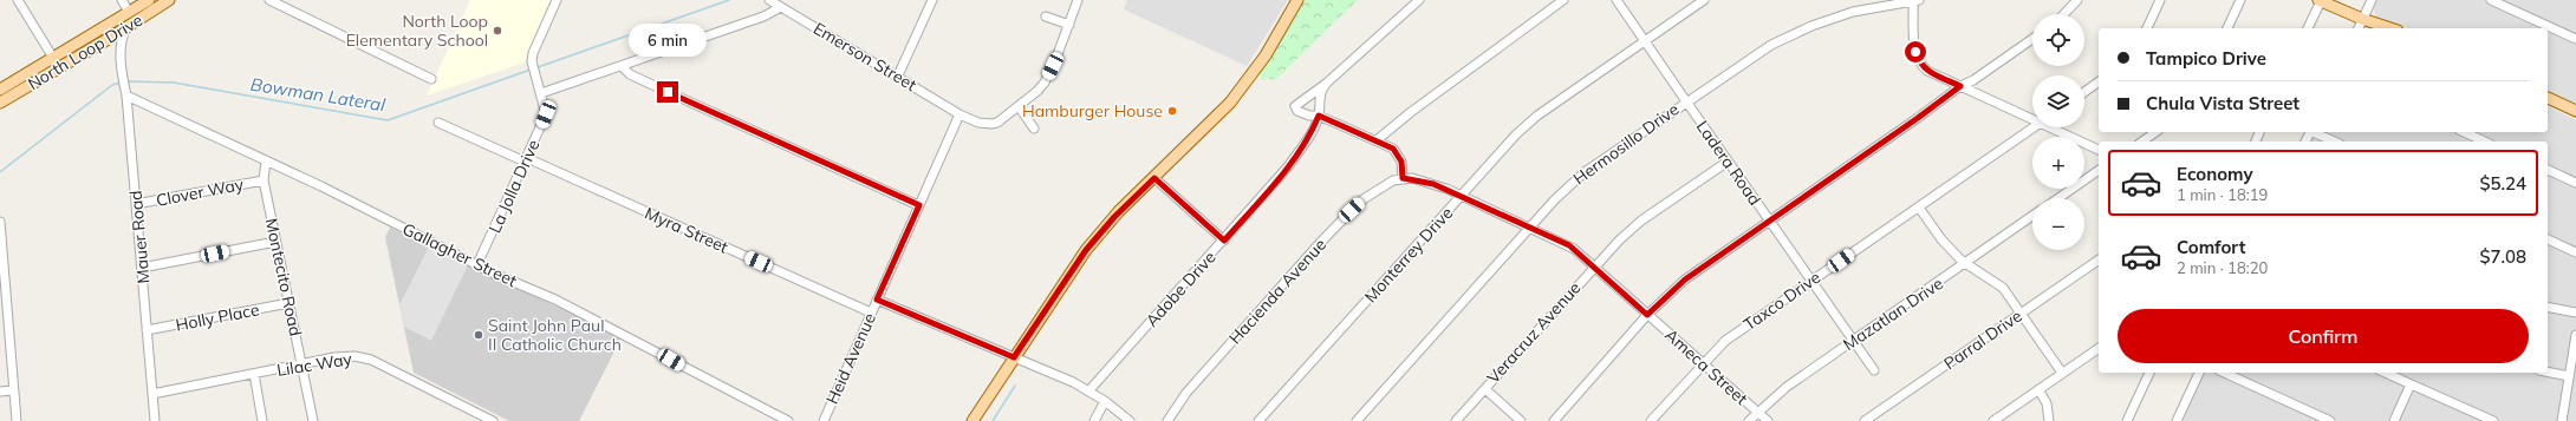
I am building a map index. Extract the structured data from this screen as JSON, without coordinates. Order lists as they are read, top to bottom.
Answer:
{
  "streets": {
    "main road": ["North Loop Drive"],
    "street": [
      "Emerson Street",
      "Hermosillo Drive",
      "Ladera Road",
      "La Jolla Drive",
      "Clover Way",
      "Myra Street",
      "Mauer Road",
      "Gallagher Street",
      "Monterrey Drive",
      "Montecito Road",
      "Adobe Drive",
      "Hacienda Avenue",
      "Taxco Drive",
      "Mazatlan Drive",
      "Holly Place",
      "Veracruz Avenue",
      "Parral Drive",
      "Heid Avenue",
      "Lilac Way",
      "Ameca Street"
    ]
  },
  "crossings": [
    ["North Loop Drive", "Mauer Road"],
    ["Emerson Street", "Heid Avenue"],
    ["Hermosillo Drive", "Ladera Road"],
    ["Hermosillo Drive", "Ameca Street"],
    ["Ladera Road", "Monterrey Drive"],
    ["Ladera Road", "Taxco Drive"],
    ["Ladera Road", "Mazatlan Drive"],
    ["Ladera Road", "Veracruz Avenue"],
    ["La Jolla Drive", "Myra Street"],
    ["La Jolla Drive", "Gallagher Street"],
    ["Clover Way", "Mauer Road"],
    ["Clover Way", "Montecito Road"],
    ["Myra Street", "Heid Avenue"],
    ["Mauer Road", "Gallagher Street"],
    ["Mauer Road", "Holly Place"],
    ["Mauer Road", "Lilac Way"],
    ["Gallagher Street", "Montecito Road"],
    ["Monterrey Drive", "Ameca Street"],
    ["Montecito Road", "Holly Place"],
    ["Montecito Road", "Lilac Way"],
    ["Hacienda Avenue", "Ameca Street"],
    ["Taxco Drive", "Ameca Street"],
    ["Mazatlan Drive", "Ameca Street"],
    ["Veracruz Avenue", "Ameca Street"]
  ],
  "water": ["Bowman Lateral"],
  "places": ["North Loop Elementary School", "Hamburger House", "Saint John Paul II Catholic Church"],
  "page": {
    "map_buttons": ["+", "−"],
    "bubble": "6 min",
    "banner": ["Tampico Drive", "Chula Vista Street"],
    "list": [
      {
        "name": "Economy",
        "note": "1 min · 18:19",
        "value": "$5.24"
      },
      {
        "name": "Comfort",
        "note": "2 min · 18:20",
        "value": "$7.08"
      }
    ],
    "buttons": "Confirm"
  }
}
